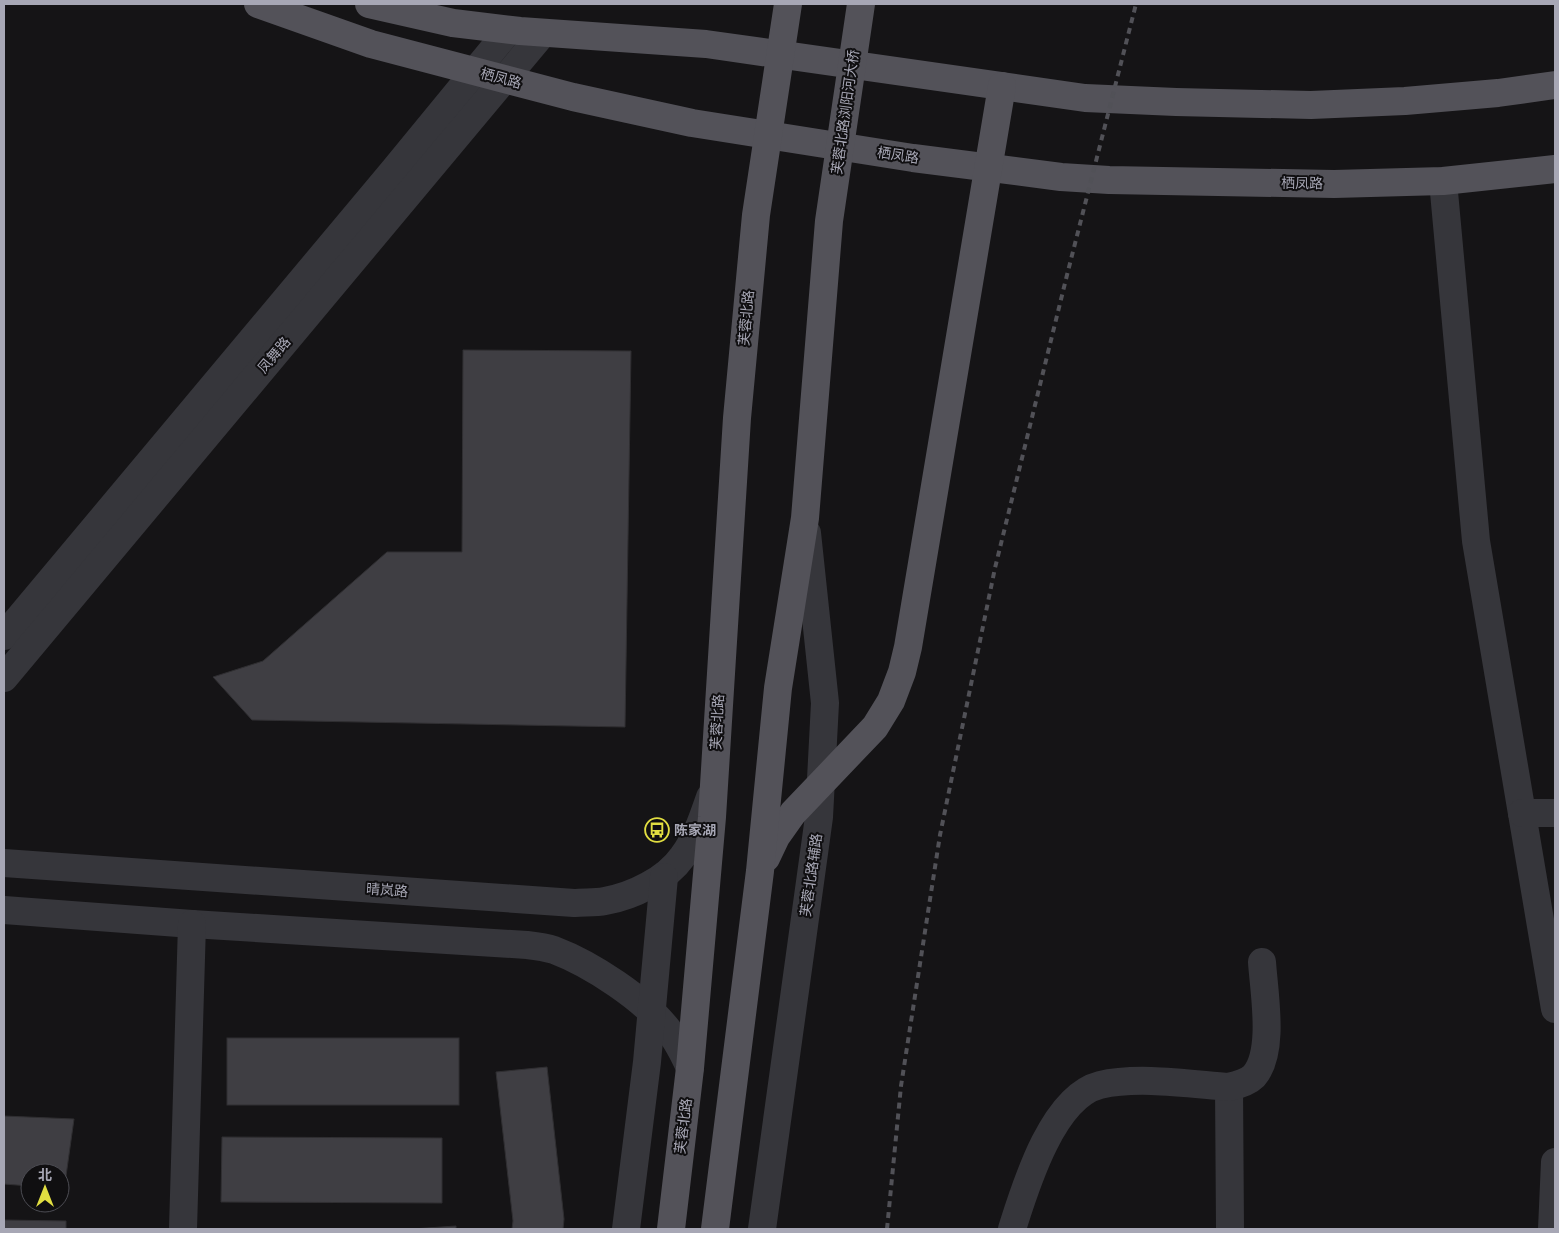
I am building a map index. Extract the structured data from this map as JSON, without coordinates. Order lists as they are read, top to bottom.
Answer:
{
  "streets": {
    "main road": ["栖凤路", "芙蓉北路浏阳河大桥", "芙蓉北路"],
    "street": ["凤舞路", "芙蓉北路辅路", "晴岚路"]
  },
  "crossings": [
    ["栖凤路", "凤舞路"],
    ["芙蓉北路浏阳河大桥", "芙蓉北路辅路"],
    ["芙蓉北路", "晴岚路"]
  ],
  "places": {
    "bus stop": ["陈家湖"]
  },
  "north": "top"
}
